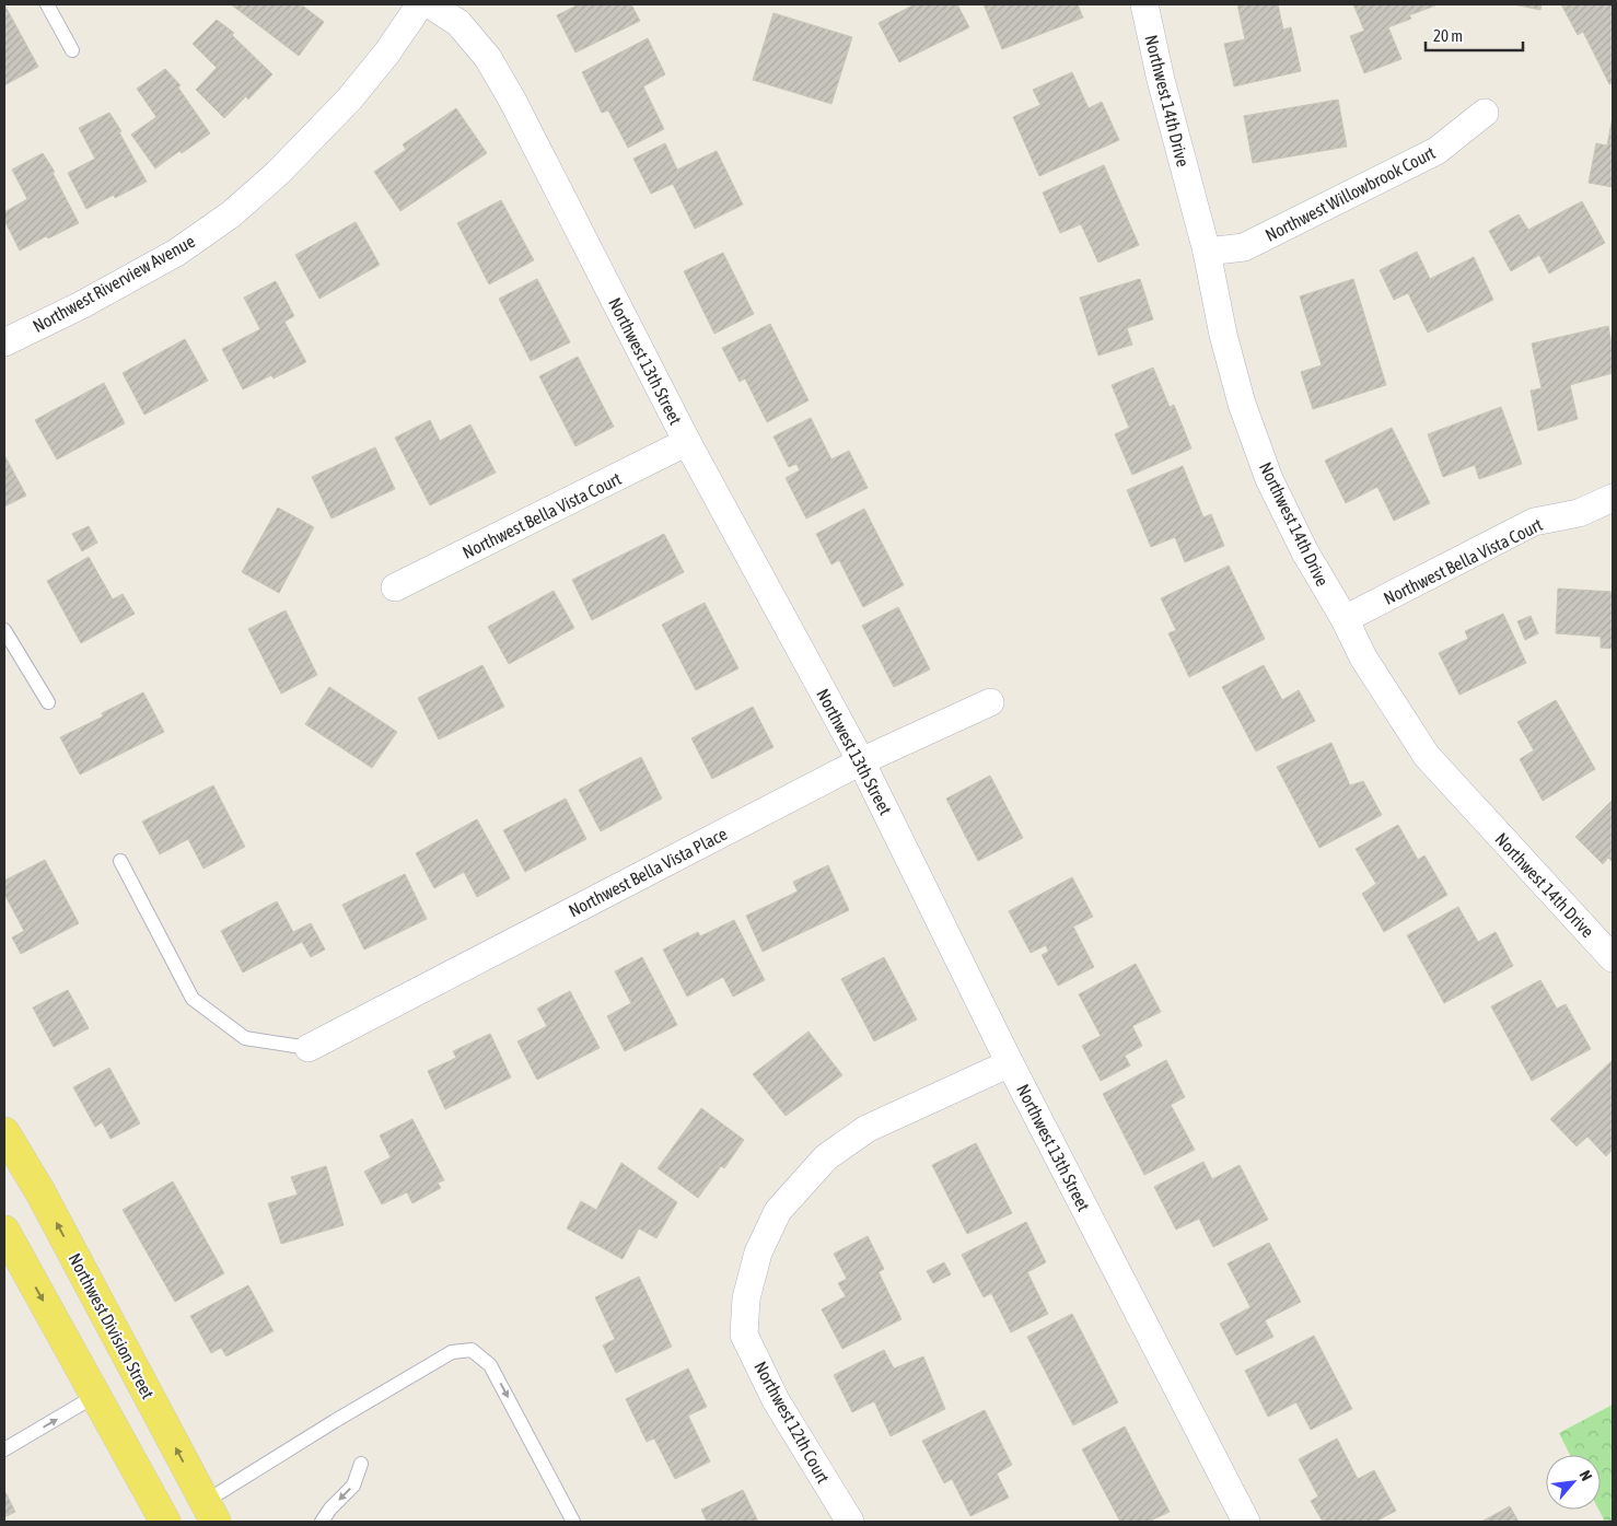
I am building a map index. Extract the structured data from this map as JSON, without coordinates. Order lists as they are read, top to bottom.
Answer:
{
  "streets": {
    "main road": ["Northwest Division Street"],
    "street": [
      "Northwest 14th Drive",
      "Northwest Willowbrook Court",
      "Northwest Riverview Avenue",
      "Northwest 13th Street",
      "Northwest Bella Vista Court",
      "Northwest Bella Vista Place",
      "Northwest 12th Court"
    ]
  },
  "crossings": [
    ["Northwest 14th Drive", "Northwest Willowbrook Court"],
    ["Northwest 14th Drive", "Northwest Bella Vista Court"],
    ["Northwest 13th Street", "Northwest Bella Vista Court"],
    ["Northwest 13th Street", "Northwest Bella Vista Place"],
    ["Northwest 13th Street", "Northwest 12th Court"]
  ],
  "scale_bar": "20 m",
  "north": "top right"
}
